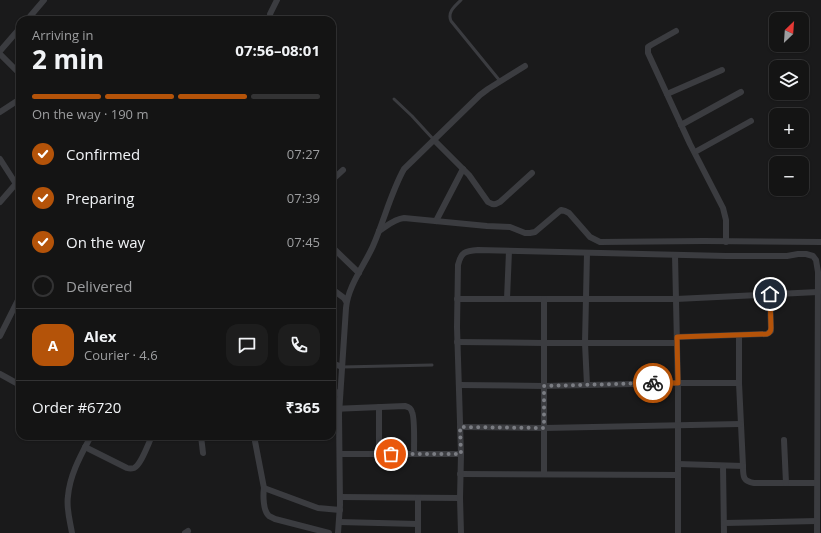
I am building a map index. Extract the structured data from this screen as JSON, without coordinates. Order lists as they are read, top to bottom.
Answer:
{
  "north": "top right",
  "page": {
    "map_buttons": ["+", "−"],
    "heading": ["2 min", "Arriving in", "07:56–08:01"],
    "panel": [
      "Alex",
      "Courier · 4.6",
      "Order #6720",
      "₹365"
    ],
    "bar": "On the way · 190 m",
    "list": [
      ["Confirmed", "07:27"],
      ["Preparing", "07:39"],
      ["On the way", "07:45"],
      "Delivered"
    ],
    "round": "A"
  }
}
